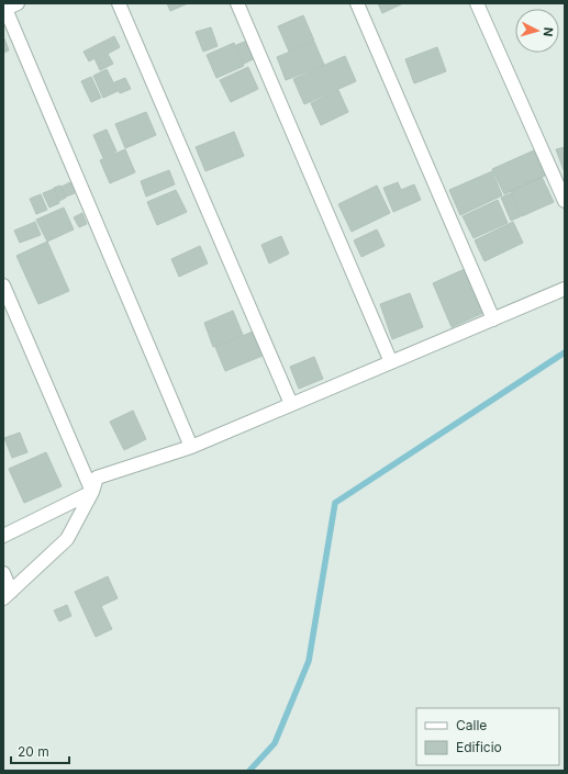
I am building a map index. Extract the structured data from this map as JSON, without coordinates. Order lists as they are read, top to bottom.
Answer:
{
  "legend": ["Calle", "Edificio"],
  "scale_bar": "20 m",
  "north": "right"
}
